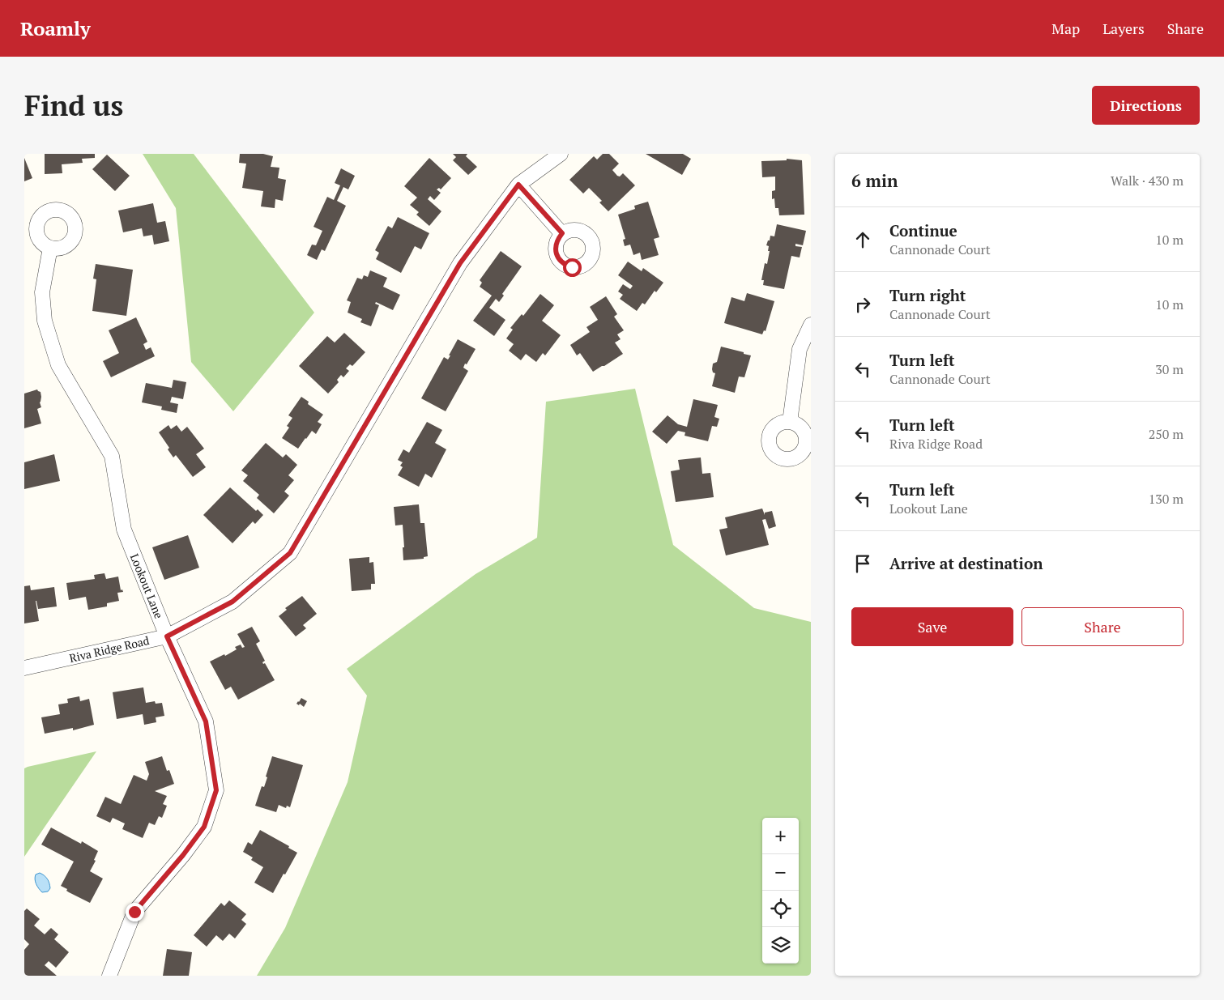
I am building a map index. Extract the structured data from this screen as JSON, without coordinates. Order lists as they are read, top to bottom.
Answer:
{
  "streets": {
    "street": ["Lookout Lane", "Riva Ridge Road"]
  },
  "crossings": [
    ["Lookout Lane", "Riva Ridge Road"]
  ],
  "page": {
    "header": "Roamly",
    "nav": ["Map", "Layers", "Share"],
    "buttons": [
      "Directions",
      ["Save", "Share"]
    ],
    "title": "Find us",
    "heading": ["6 min", "Walk · 430 m"],
    "list": [
      ["Continue", "Cannonade Court", "10 m"],
      ["Turn right", "Cannonade Court", "10 m"],
      ["Turn left", "Cannonade Court", "30 m"],
      ["Turn left", "Riva Ridge Road", "250 m"],
      ["Turn left", "Lookout Lane", "130 m"],
      "Arrive at destination"
    ],
    "map_buttons": ["+", "−"]
  }
}
